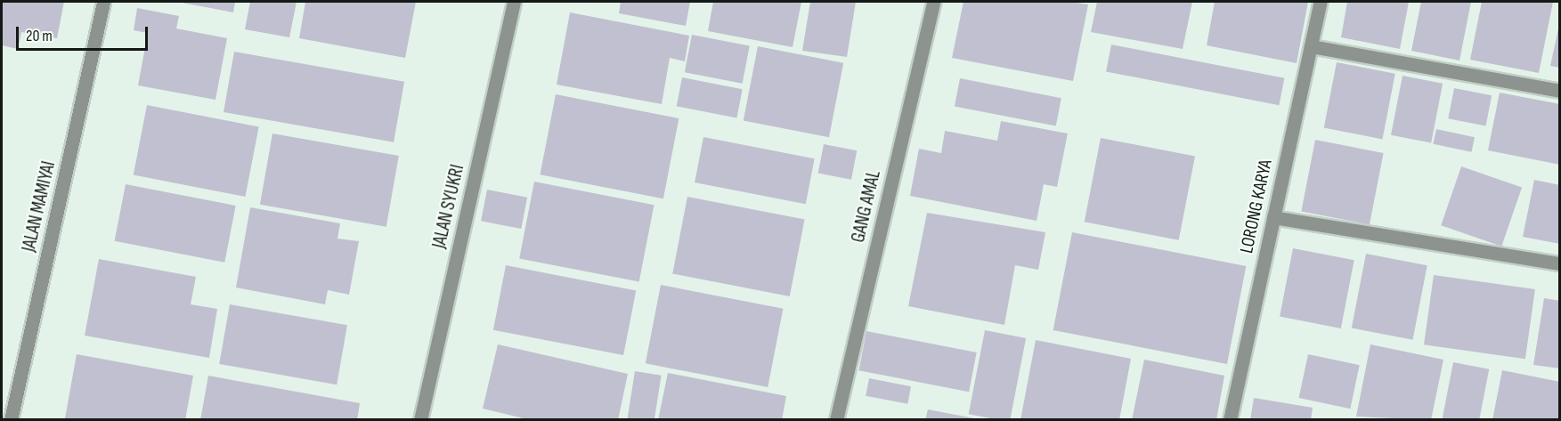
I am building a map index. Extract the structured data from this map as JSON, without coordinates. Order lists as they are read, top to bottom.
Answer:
{
  "streets": {
    "street": [
      "JALAN MAMIYAI",
      "JALAN SYUKRI",
      "GANG AMAL",
      "LORONG KARYA"
    ]
  },
  "scale_bar": "20 m"
}
